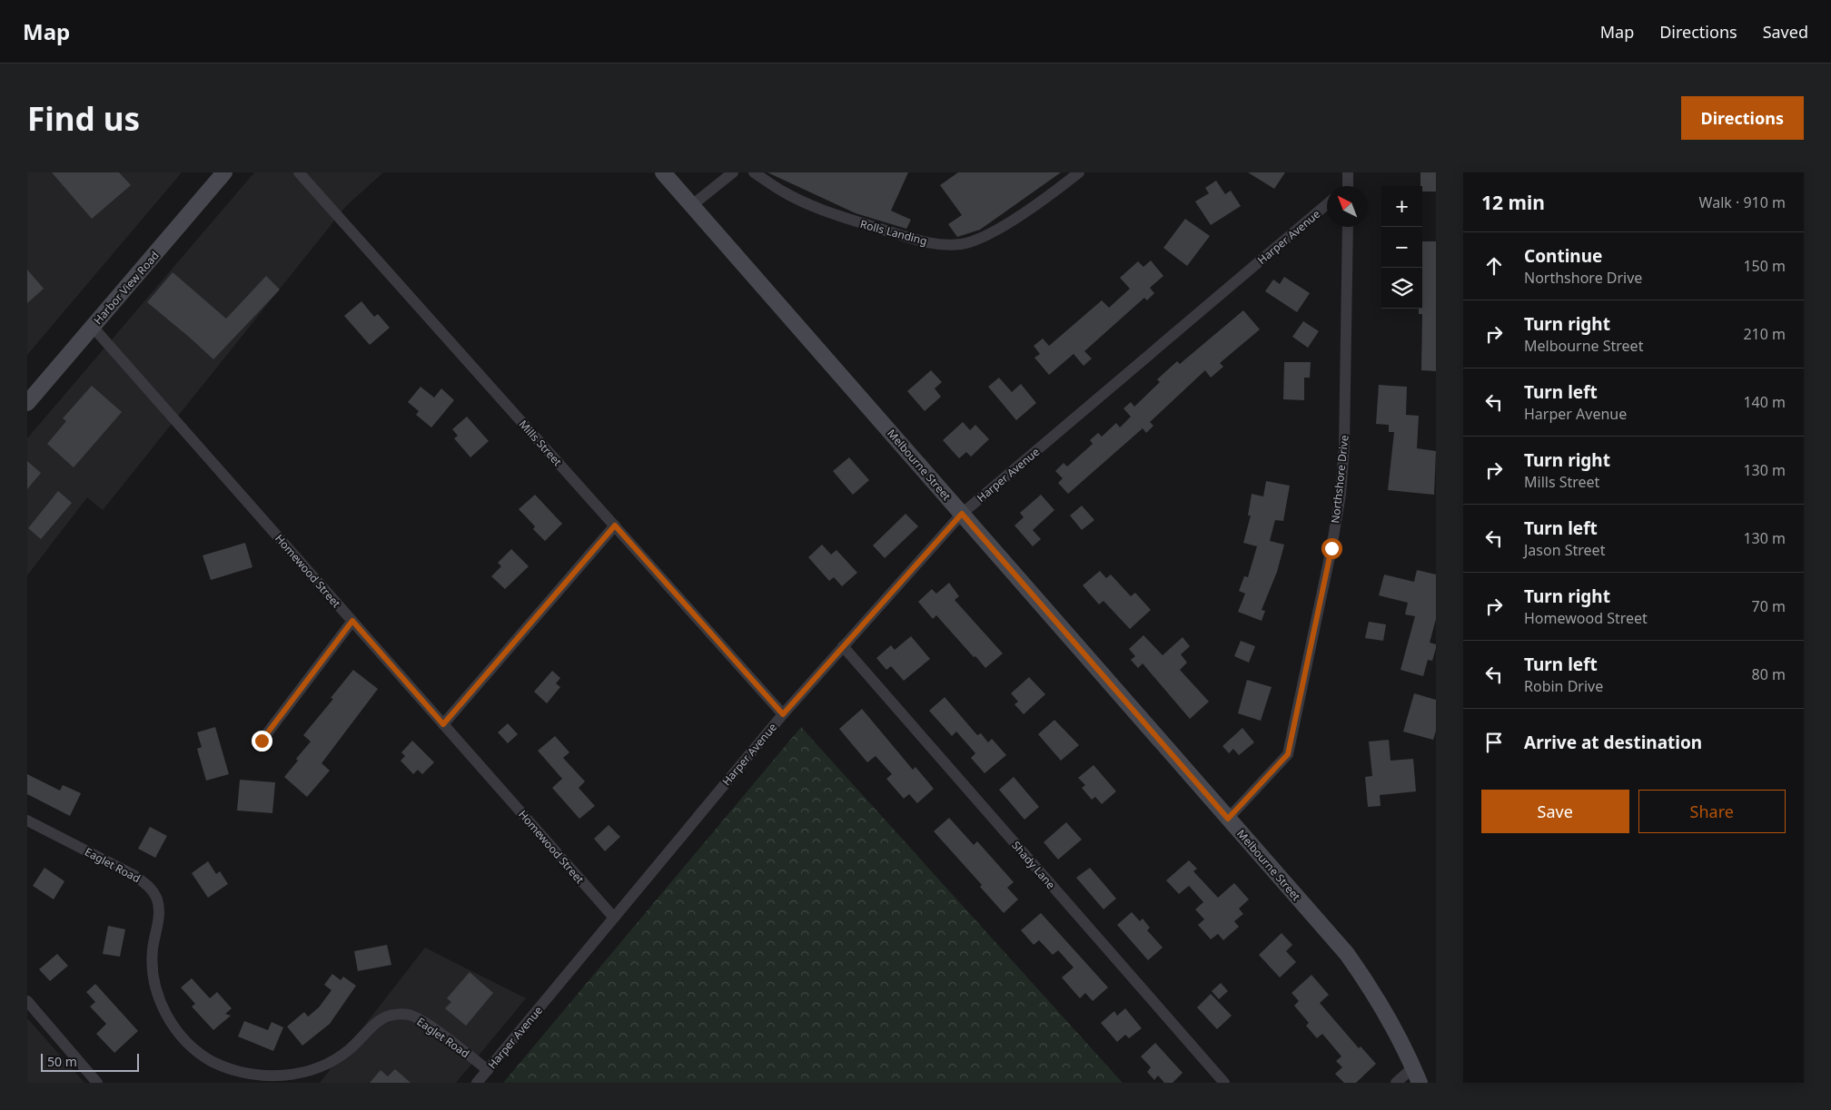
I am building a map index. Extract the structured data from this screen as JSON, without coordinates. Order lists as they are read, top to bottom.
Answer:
{
  "streets": {
    "street": [
      "Rolls Landing",
      "Harper Avenue",
      "Harbor View Road",
      "Mills Street",
      "Melbourne Street",
      "Northshore Drive",
      "Homewood Street",
      "Eaglet Road",
      "Shady Lane"
    ]
  },
  "crossings": [
    ["Harper Avenue", "Mills Street"],
    ["Harper Avenue", "Melbourne Street"],
    ["Harper Avenue", "Homewood Street"],
    ["Harper Avenue", "Eaglet Road"],
    ["Harper Avenue", "Shady Lane"],
    ["Harbor View Road", "Homewood Street"],
    ["Melbourne Street", "Northshore Drive"]
  ],
  "scale_bar": "50 m",
  "north": "top left",
  "page": {
    "header": "Map",
    "nav": ["Map", "Directions", "Saved"],
    "buttons": [
      "Directions",
      ["Save", "Share"]
    ],
    "title": "Find us",
    "heading": ["12 min", "Walk · 910 m"],
    "map_buttons": ["+", "−"],
    "list": [
      ["Continue", "Northshore Drive", "150 m"],
      ["Turn right", "Melbourne Street", "210 m"],
      ["Turn left", "Harper Avenue", "140 m"],
      ["Turn right", "Mills Street", "130 m"],
      ["Turn left", "Jason Street", "130 m"],
      ["Turn right", "Homewood Street", "70 m"],
      ["Turn left", "Robin Drive", "80 m"],
      "Arrive at destination"
    ],
    "scale": "50 m"
  }
}
